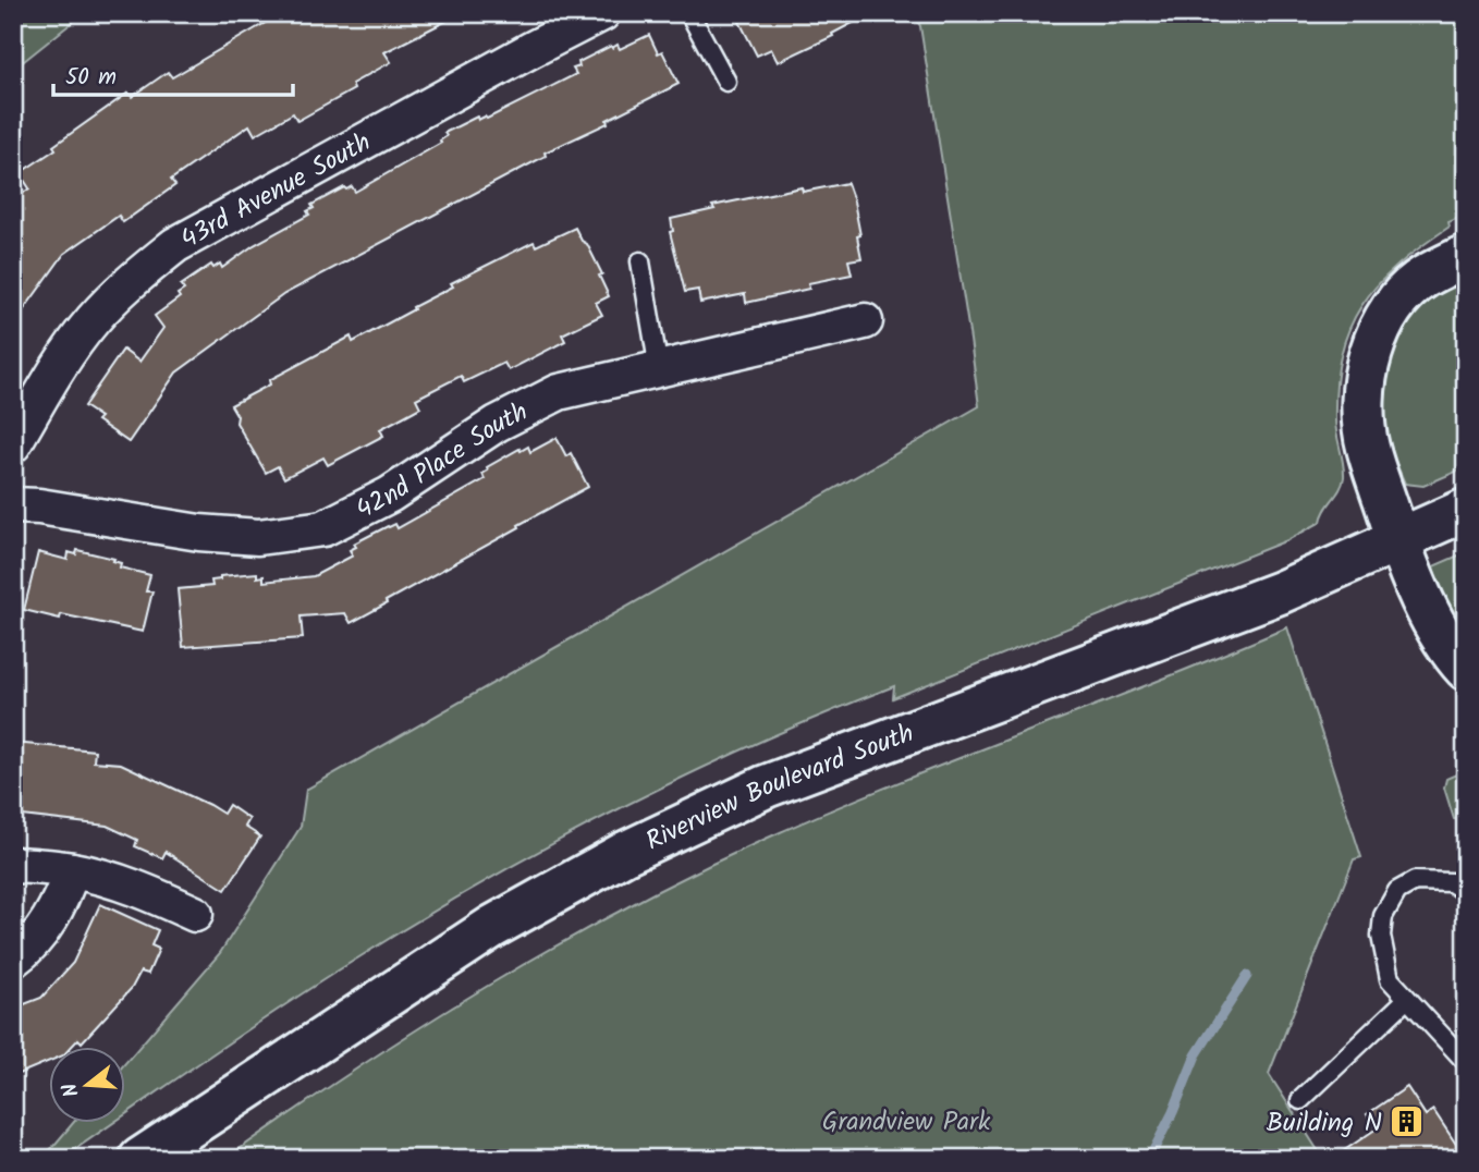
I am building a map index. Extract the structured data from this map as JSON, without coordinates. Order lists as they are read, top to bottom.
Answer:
{
  "streets": {
    "street": ["43rd Avenue South", "42nd Place South", "Riverview Boulevard South"]
  },
  "parks": ["Grandview Park"],
  "places": {
    "building": ["Building N"]
  },
  "scale_bar": "50 m",
  "north": "left"
}
